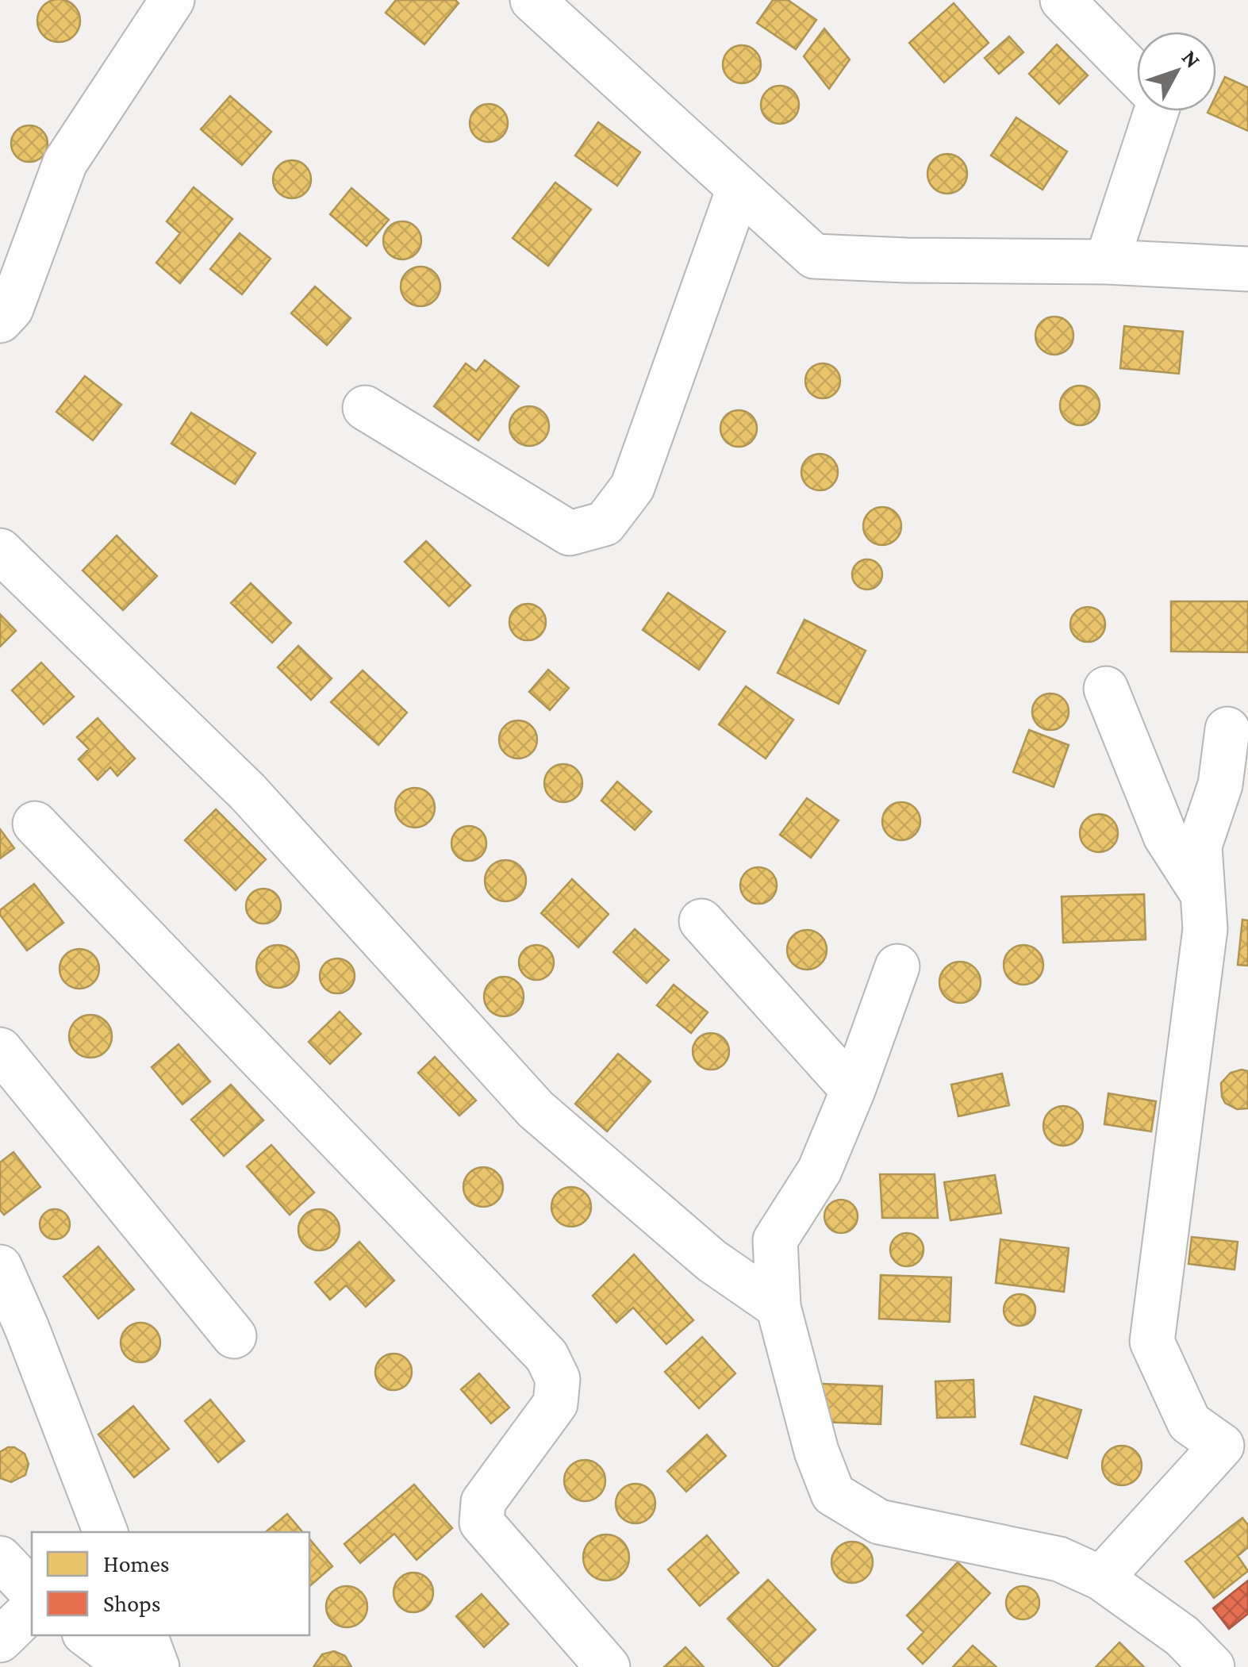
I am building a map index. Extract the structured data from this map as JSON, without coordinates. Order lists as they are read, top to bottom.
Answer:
{
  "legend": ["Homes", "Shops"],
  "north": "top right"
}
